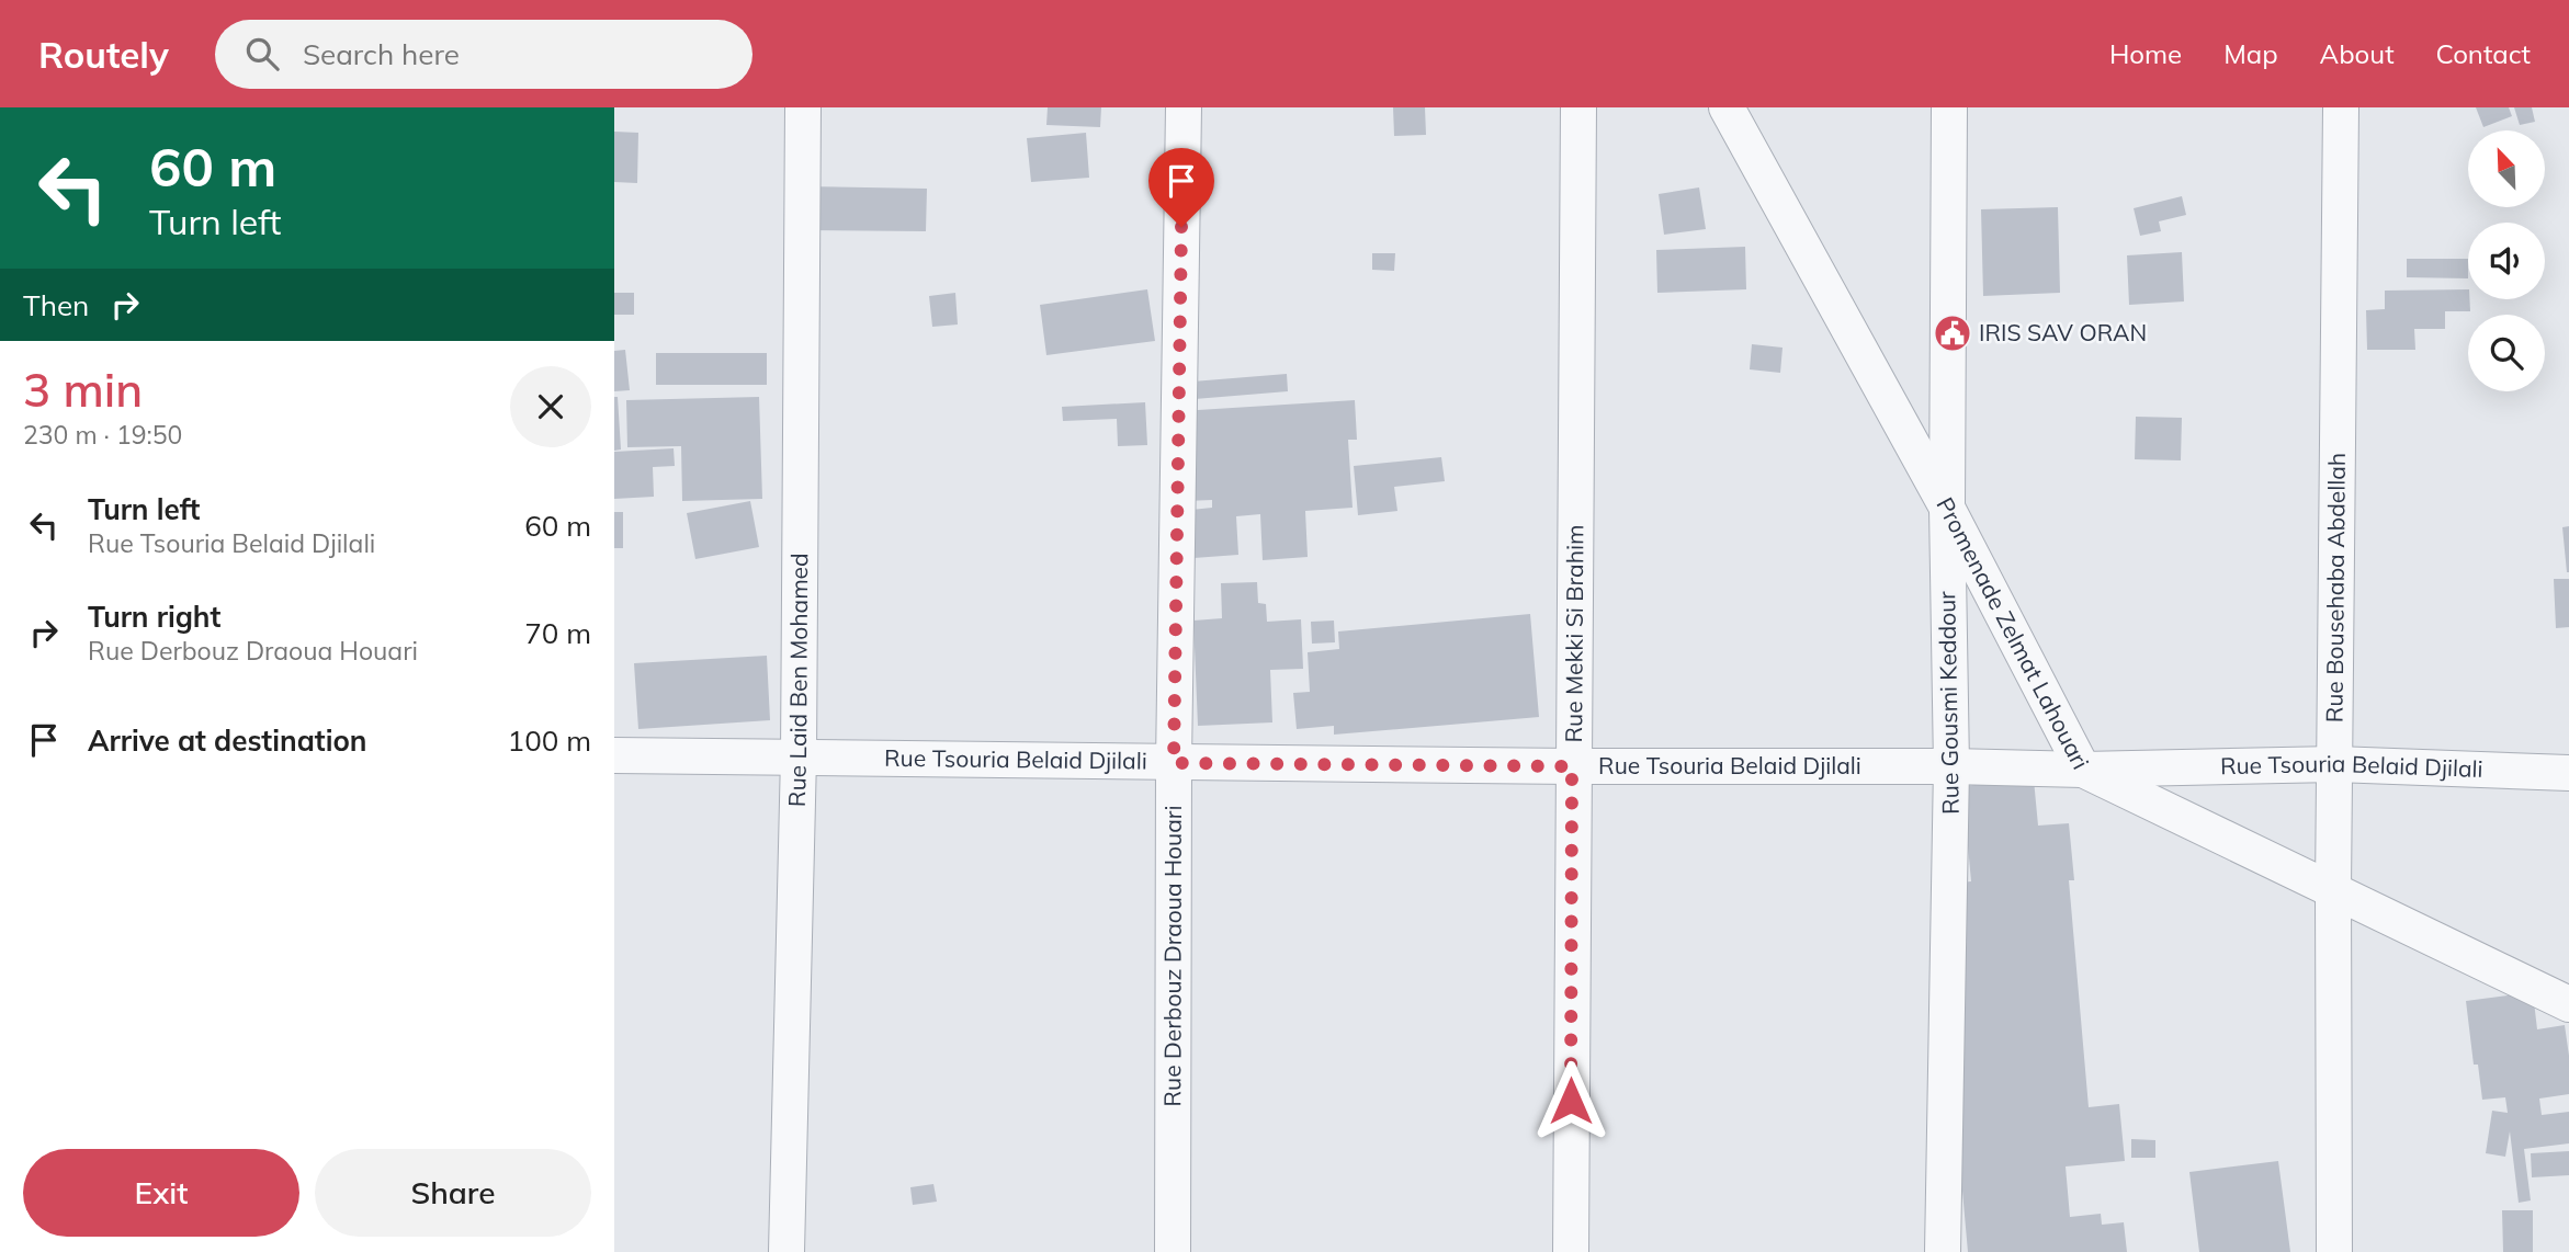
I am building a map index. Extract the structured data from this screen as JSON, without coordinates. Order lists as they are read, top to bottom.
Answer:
{
  "streets": {
    "street": [
      "Rue Bousehaba Abdellah",
      "Promenade Zelmat Lahouari",
      "Rue Mekki Si Brahim",
      "Rue Laid Ben Mohamed",
      "Rue Gousmi Keddour",
      "Rue Tsouria Belaid Djilali",
      "Rue Derbouz Draoua Houari"
    ]
  },
  "crossings": [
    ["Rue Bousehaba Abdellah", "Promenade Zelmat Lahouari"],
    ["Rue Bousehaba Abdellah", "Rue Tsouria Belaid Djilali"],
    ["Promenade Zelmat Lahouari", "Rue Gousmi Keddour"],
    ["Promenade Zelmat Lahouari", "Rue Tsouria Belaid Djilali"],
    ["Rue Mekki Si Brahim", "Rue Tsouria Belaid Djilali"],
    ["Rue Laid Ben Mohamed", "Rue Tsouria Belaid Djilali"],
    ["Rue Gousmi Keddour", "Rue Tsouria Belaid Djilali"],
    ["Rue Tsouria Belaid Djilali", "Rue Derbouz Draoua Houari"]
  ],
  "places": {
    "public building": ["IRIS SAV ORAN"]
  },
  "north": "top left",
  "page": {
    "header": "Routely",
    "search": "Search here",
    "nav": [
      "Home",
      "Map",
      "About",
      "Contact"
    ],
    "turn": ["60 m", "Turn left"],
    "then": "Then",
    "heading": ["3 min", "230 m · 19:50"],
    "list": [
      {
        "name": "Turn left",
        "note": "Rue Tsouria Belaid Djilali",
        "value": "60 m"
      },
      {
        "name": "Turn right",
        "note": "Rue Derbouz Draoua Houari",
        "value": "70 m"
      },
      {
        "name": "Arrive at destination",
        "value": "100 m"
      }
    ],
    "buttons": ["Exit", "Share"]
  }
}
